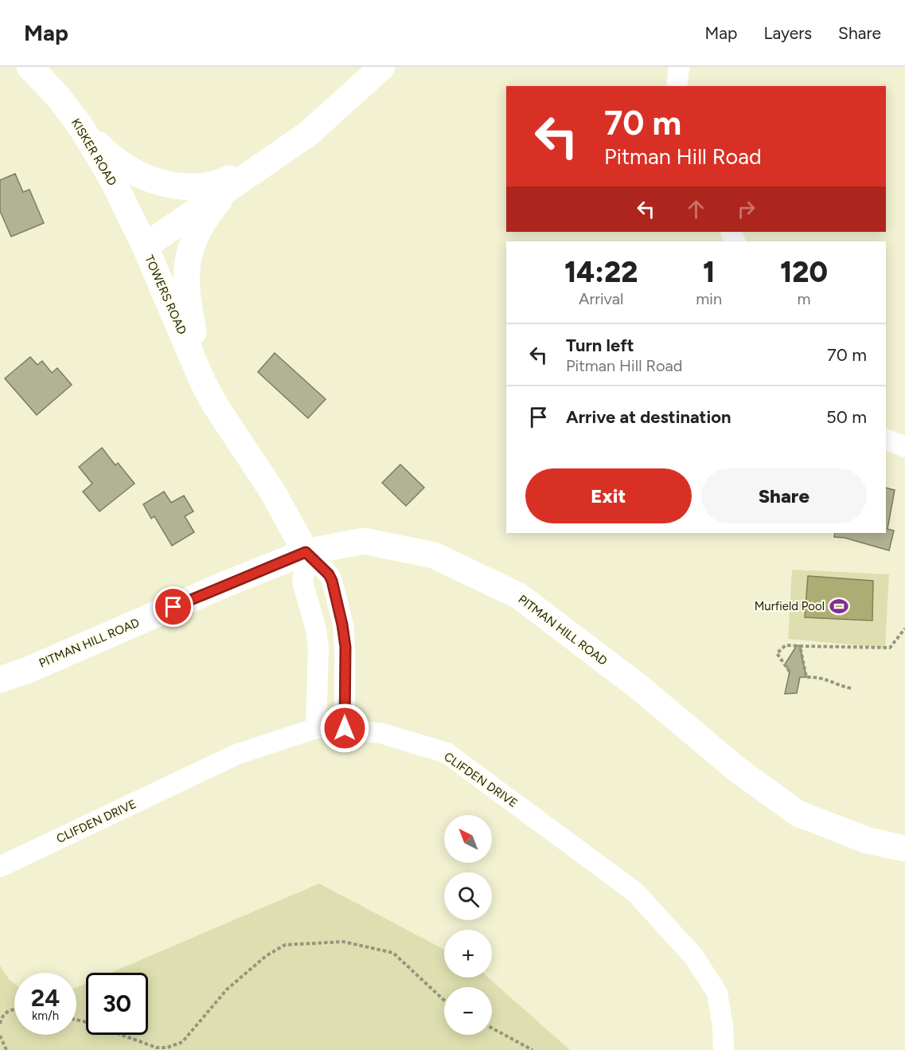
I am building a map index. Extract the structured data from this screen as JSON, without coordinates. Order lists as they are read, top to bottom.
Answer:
{
  "streets": {
    "main road": ["KISKER ROAD", "TOWERS ROAD", "PITMAN HILL ROAD"],
    "street": ["CLIFDEN DRIVE"]
  },
  "crossings": [
    ["KISKER ROAD", "TOWERS ROAD"],
    ["TOWERS ROAD", "PITMAN HILL ROAD"]
  ],
  "places": {
    "sports": ["Murfield Pool"]
  },
  "north": "top left",
  "page": {
    "header": "Map",
    "nav": ["Map", "Layers", "Share"],
    "turn": ["70 m", "Pitman Hill Road"],
    "eta": [
      "14:22",
      "Arrival",
      "1",
      "min",
      "120",
      "m"
    ],
    "list": [
      {
        "name": "Turn left",
        "note": "Pitman Hill Road",
        "value": "70 m"
      },
      {
        "name": "Arrive at destination",
        "value": "50 m"
      }
    ],
    "buttons": ["Exit", "Share"],
    "map_buttons": ["+", "−"],
    "speed": "24 km/h",
    "limit": "30"
  }
}
